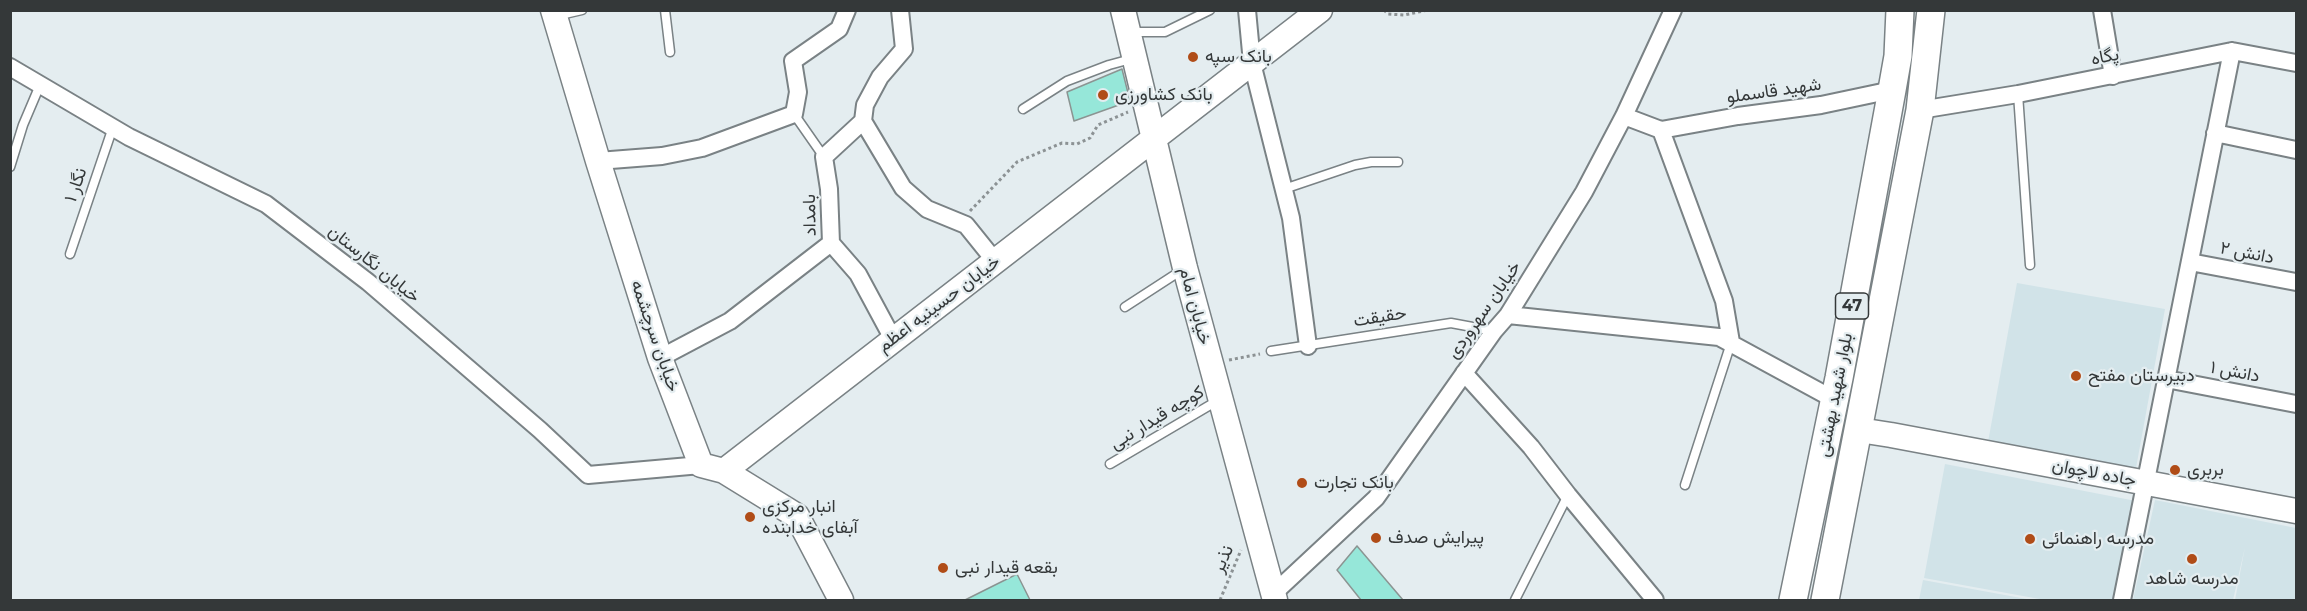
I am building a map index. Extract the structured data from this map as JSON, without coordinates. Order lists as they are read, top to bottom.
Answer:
{
  "streets": {
    "main road": ["47", "بلوار شهید بهشتی"],
    "street": [
      "پگاه",
      "شهید قاسملو",
      "بامداد",
      "دانش ۲",
      "خیابان نگارستان",
      "خیابان حسینیه اعظم",
      "خیابان امام",
      "خیابان سهروردی",
      "خیابان سرچشمه",
      "دانش ۱",
      "جاده لاچوان"
    ],
    "lane": ["نگار ۱", "حقیقت", "کوچه قیدار نبی"],
    "path": ["نذیر"]
  },
  "crossings": [
    ["پگاه", "بلوار شهید بهشتی"],
    ["شهید قاسملو", "بلوار شهید بهشتی"],
    ["نگار ۱", "خیابان نگارستان"],
    ["بامداد", "خیابان سرچشمه"],
    ["خیابان نگارستان", "خیابان حسینیه اعظم"],
    ["خیابان نگارستان", "خیابان سرچشمه"],
    ["خیابان حسینیه اعظم", "خیابان امام"],
    ["خیابان حسینیه اعظم", "خیابان سرچشمه"],
    ["خیابان امام", "خیابان سهروردی"],
    ["خیابان امام", "کوچه قیدار نبی"],
    ["خیابان امام", "نذیر"],
    ["47", "بلوار شهید بهشتی"],
    ["47", "جاده لاچوان"],
    ["خیابان سهروردی", "حقیقت"],
    ["بلوار شهید بهشتی", "جاده لاچوان"]
  ],
  "places": [
    "بانک سپه",
    "بانک کشاورزی",
    "دبیرستان مفتح",
    "بربری",
    "بانک تجارت",
    "انبار مرکزی آبفای خدابنده",
    "پیرایش صدف",
    "مدرسه راهنمائی",
    "مدرسه شاهد",
    "بقعه قیدار نبی"
  ]
}
